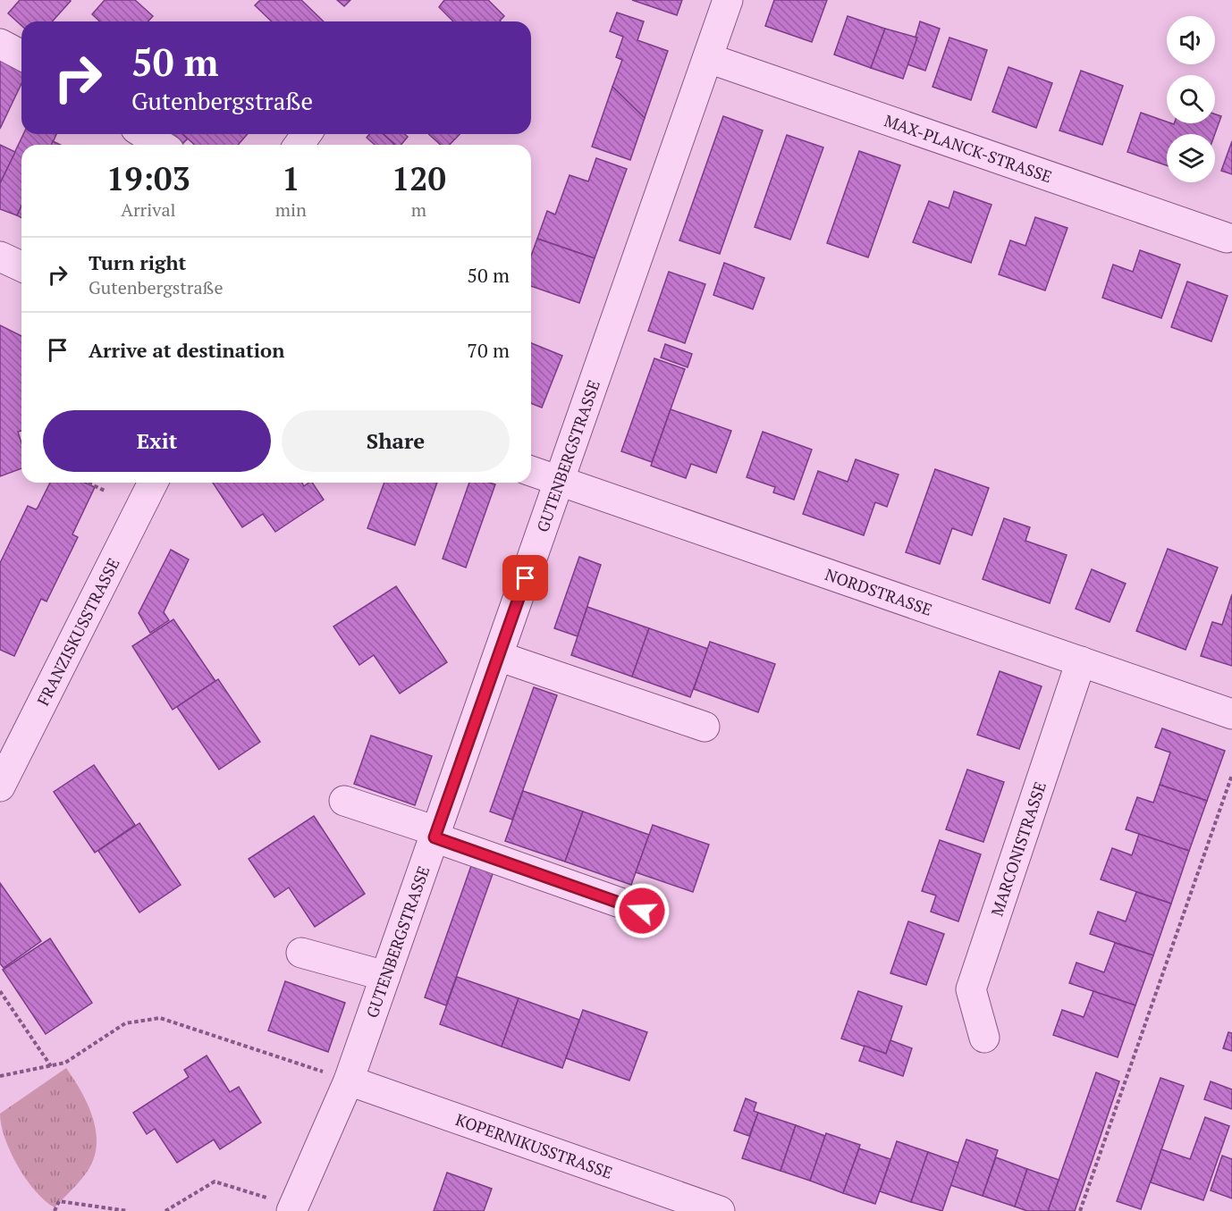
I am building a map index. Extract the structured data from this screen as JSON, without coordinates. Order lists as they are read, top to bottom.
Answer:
{
  "streets": {
    "street": [
      "MAX-PLANCK-STRASSE",
      "GUTENBERGSTRASSE",
      "NORDSTRASSE",
      "FRANZISKUSSTRASSE",
      "MARCONISTRASSE",
      "KOPERNIKUSSTRASSE"
    ]
  },
  "crossings": [
    ["MAX-PLANCK-STRASSE", "GUTENBERGSTRASSE"],
    ["GUTENBERGSTRASSE", "NORDSTRASSE"],
    ["GUTENBERGSTRASSE", "KOPERNIKUSSTRASSE"],
    ["NORDSTRASSE", "MARCONISTRASSE"]
  ],
  "page": {
    "turn": ["50 m", "Gutenbergstraße"],
    "eta": [
      "19:03",
      "Arrival",
      "1",
      "min",
      "120",
      "m"
    ],
    "list": [
      {
        "name": "Turn right",
        "note": "Gutenbergstraße",
        "value": "50 m"
      },
      {
        "name": "Arrive at destination",
        "value": "70 m"
      }
    ],
    "buttons": ["Exit", "Share"]
  }
}
